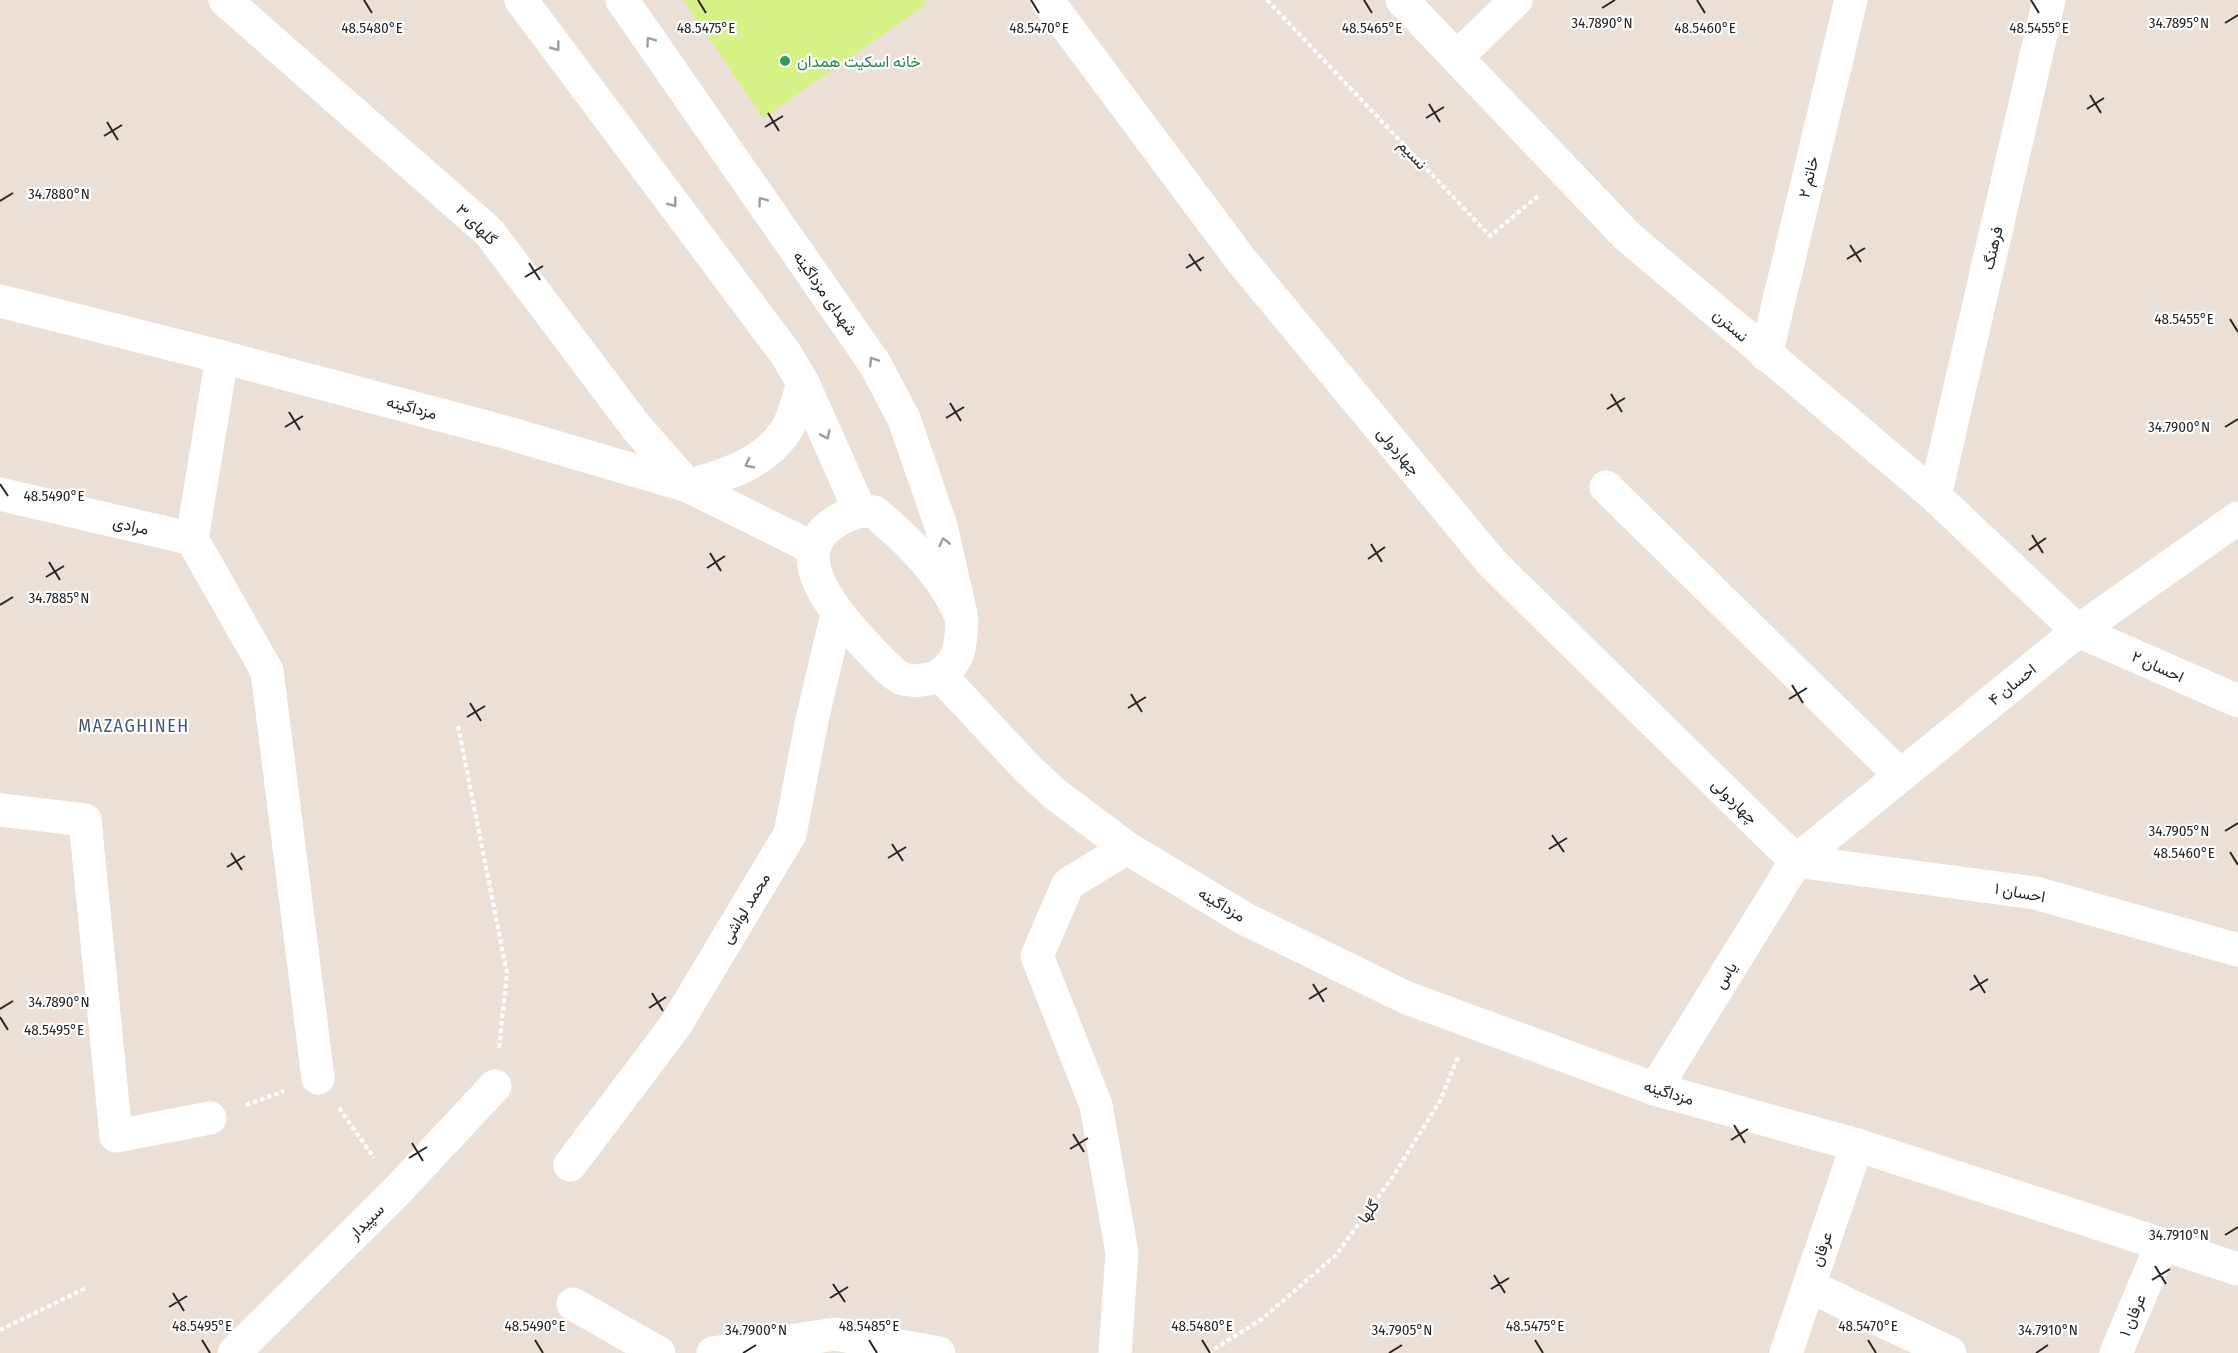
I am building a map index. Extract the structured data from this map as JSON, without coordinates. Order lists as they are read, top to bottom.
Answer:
{
  "streets": {
    "street": [
      "خاتم ۲",
      "گلهای ۳",
      "فرهنگ",
      "شهدای مزداگینه",
      "نسترن",
      "مزداگینه",
      "چهاردولی",
      "مرادی",
      "احسان ۲",
      "احسان ۴",
      "احسان ۱",
      "محمد لواشی",
      "یاس",
      "سپیدار",
      "عرفان",
      "عرفان ۱"
    ],
    "path": ["نسیم", "گلها"]
  },
  "crossings": [
    ["نسیم", "نسترن"],
    ["خاتم ۲", "نسترن"],
    ["گلهای ۳", "مزداگینه"],
    ["فرهنگ", "نسترن"],
    ["شهدای مزداگینه", "مزداگینه"],
    ["نسترن", "احسان ۲"],
    ["نسترن", "احسان ۴"],
    ["مزداگینه", "یاس"],
    ["مزداگینه", "گلها"],
    ["مزداگینه", "عرفان"],
    ["مزداگینه", "عرفان ۱"],
    ["چهاردولی", "احسان ۴"],
    ["چهاردولی", "احسان ۱"],
    ["چهاردولی", "یاس"],
    ["احسان ۲", "احسان ۴"],
    ["احسان ۴", "احسان ۱"],
    ["احسان ۴", "یاس"],
    ["احسان ۱", "یاس"]
  ],
  "districts": ["MAZAGHINEH"],
  "places": ["خانه اسكيت همدان"],
  "coordinates": [
    "34.7895°N",
    "34.7890°N",
    "48.5480°E",
    "48.5475°E",
    "48.5470°E",
    "48.5465°E",
    "48.5460°E",
    "48.5455°E",
    "34.7880°N",
    "34.7900°N",
    "48.5490°E",
    "34.7885°N",
    "34.7905°N",
    "48.5495°E",
    "34.7910°N",
    "48.5485°E"
  ]
}
